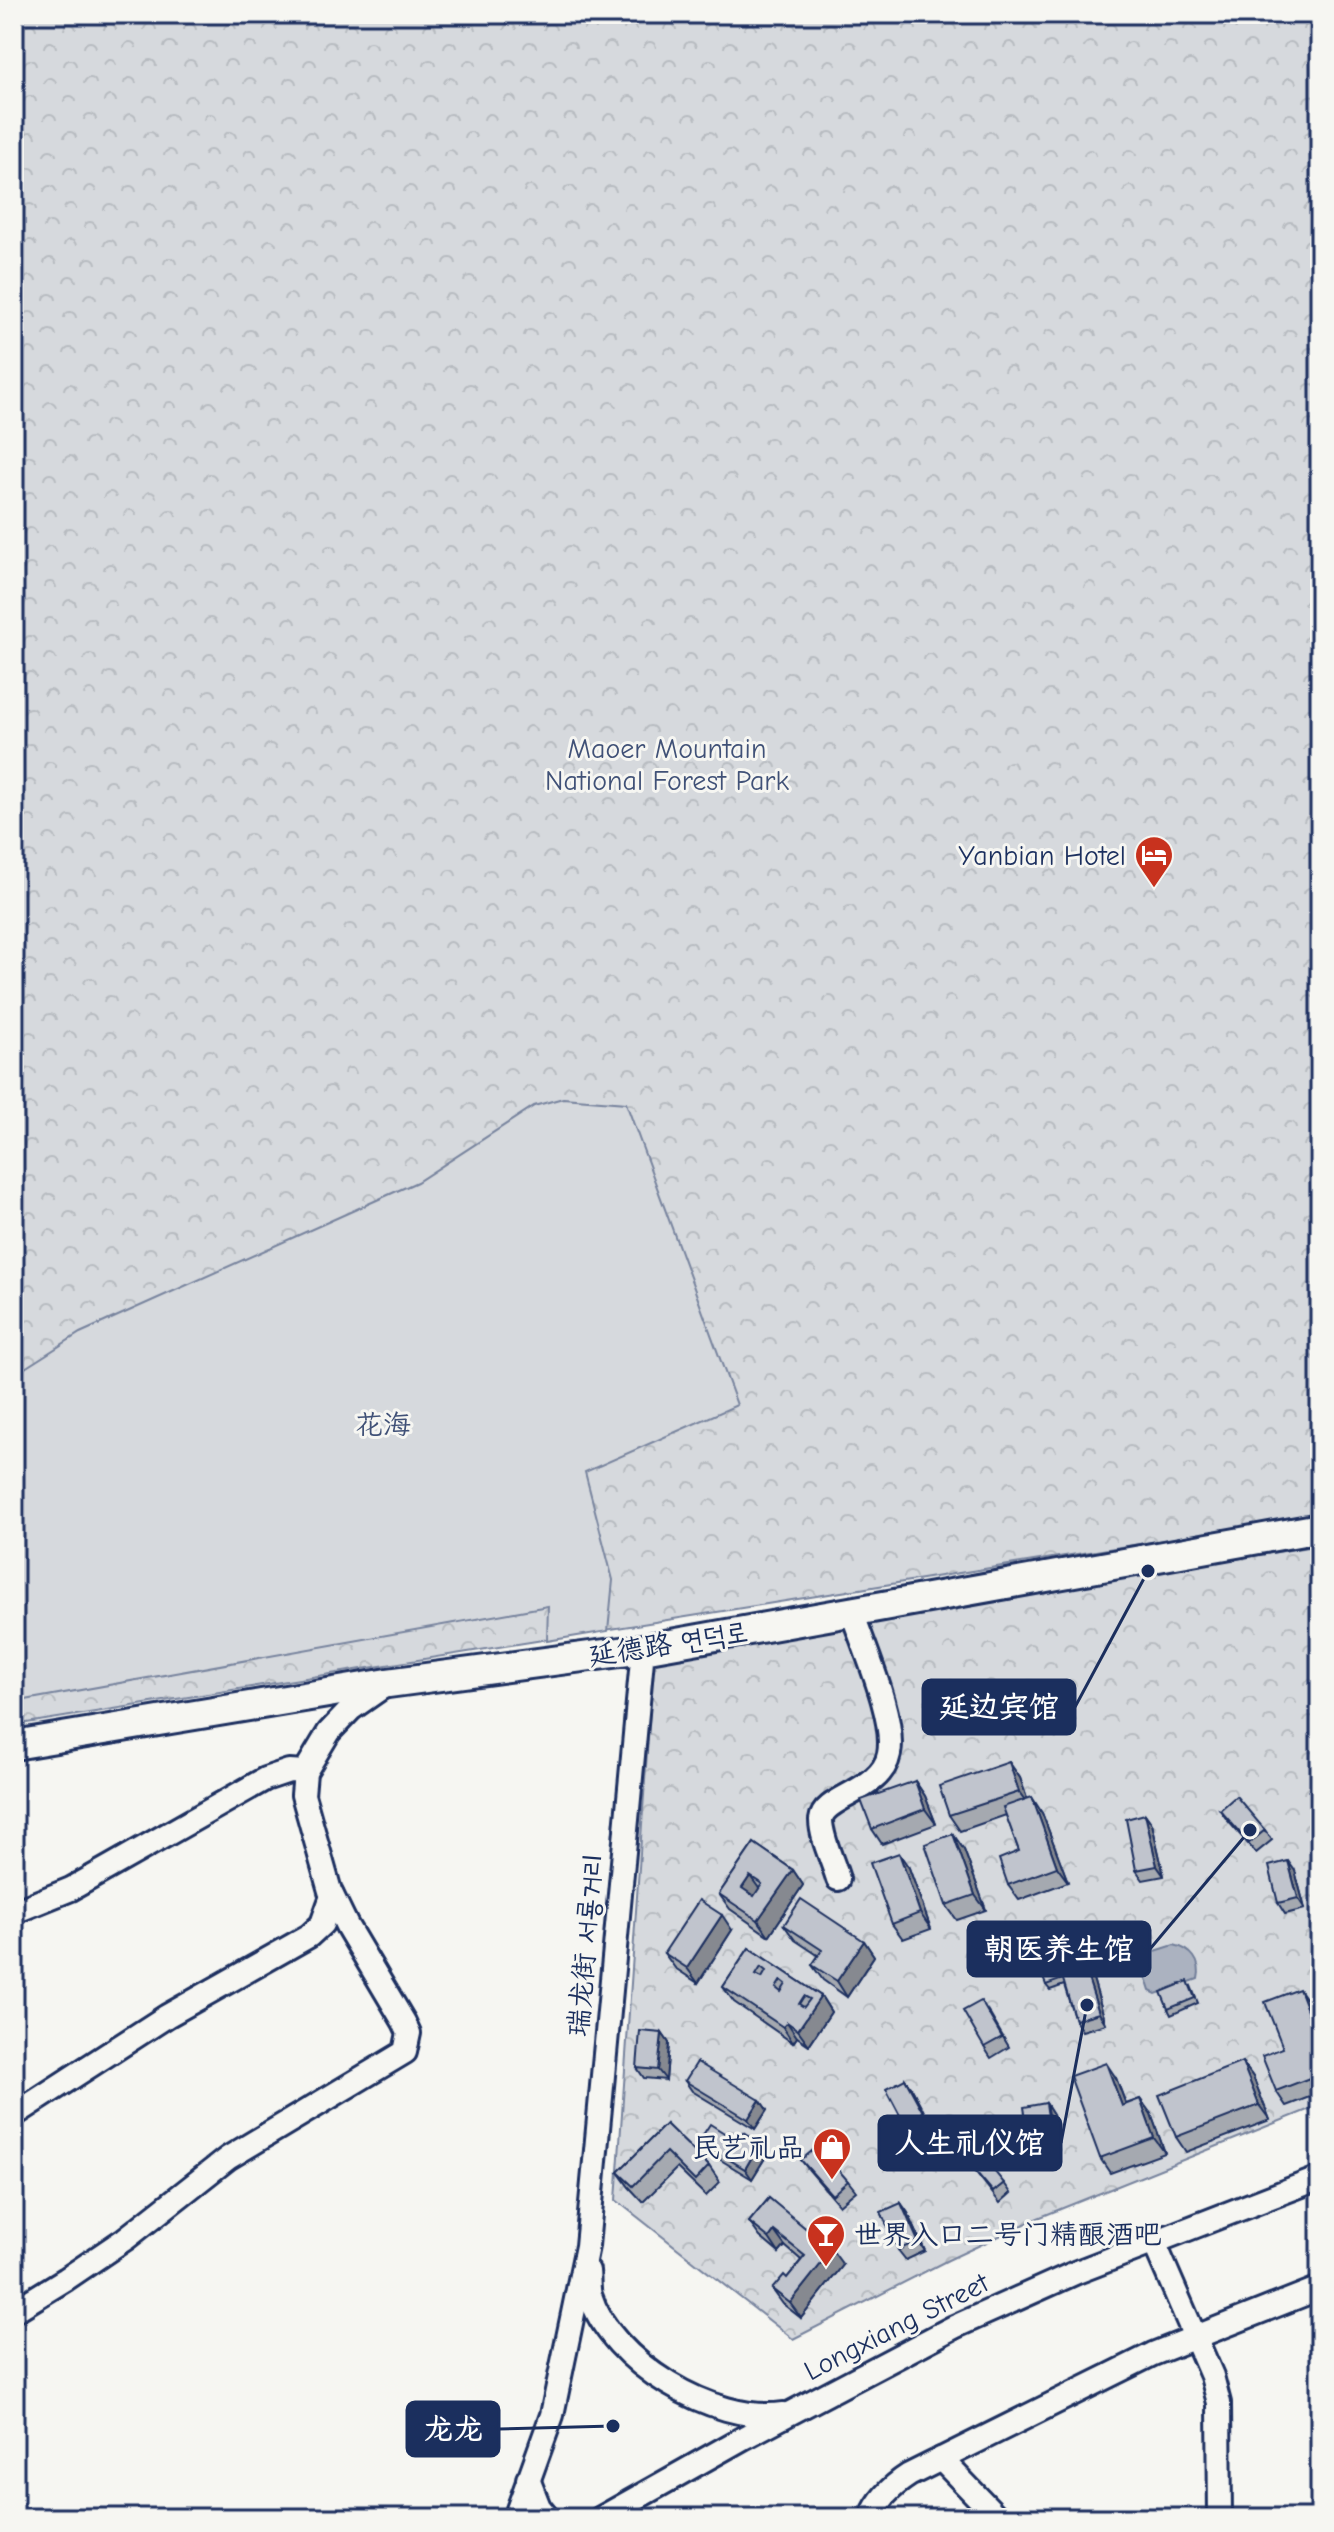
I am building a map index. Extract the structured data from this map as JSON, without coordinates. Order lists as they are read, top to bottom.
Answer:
{
  "streets": {
    "main road": ["延德路 연덕로"],
    "street": ["瑞龙街 서룡거리", "Longxiang Street"]
  },
  "crossings": [
    ["延德路 연덕로", "瑞龙街 서룡거리"],
    ["瑞龙街 서룡거리", "Longxiang Street"]
  ],
  "parks": ["Maoer Mountain National Forest Park", "花海"],
  "places": {
    "hotel": ["Yanbian Hotel"],
    "other": [
      "延边宾馆",
      "朝医养生馆",
      "人生礼仪馆",
      "龙龙"
    ],
    "shop": ["民艺礼品"],
    "bar": ["世界入口二号门精酿酒吧"]
  }
}
